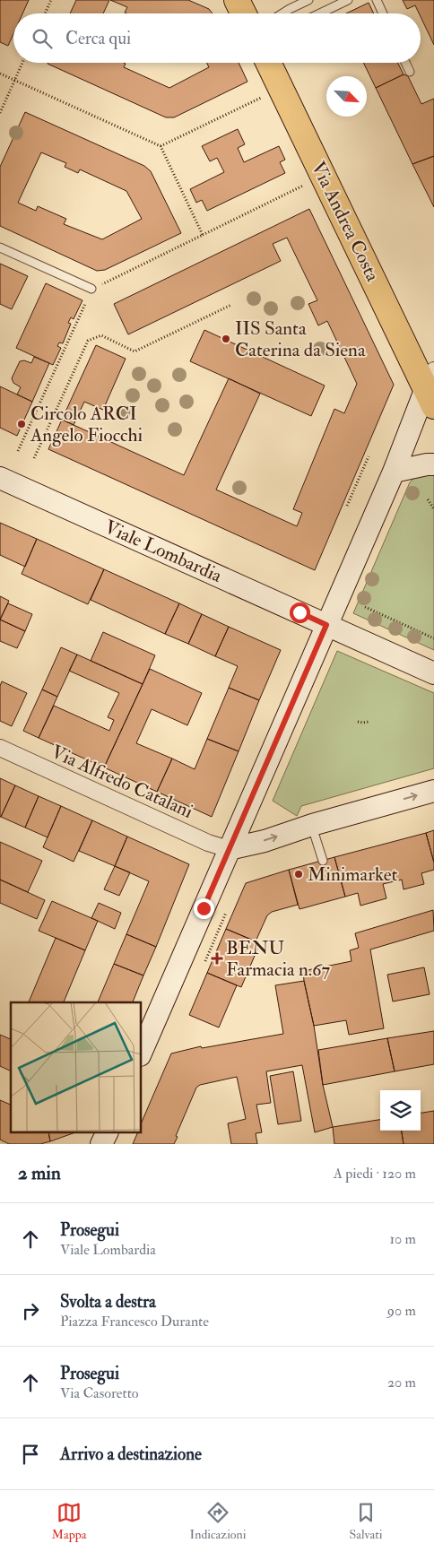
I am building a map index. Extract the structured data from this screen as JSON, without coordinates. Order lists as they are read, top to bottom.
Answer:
{
  "streets": {
    "main road": ["Via Andrea Costa"],
    "street": ["Viale Lombardia", "Via Alfredo Catalani"]
  },
  "places": {
    "other": ["IIS Santa Caterina da Siena", "Circolo ARCI Angelo Fiocchi", "Minimarket"],
    "health": ["BENU Farmacia n.67"]
  },
  "north": "bottom right",
  "page": {
    "search": "Cerca qui",
    "heading": ["2 min", "A piedi · 120 m"],
    "list": [
      ["Prosegui", "Viale Lombardia", "10 m"],
      ["Svolta a destra", "Piazza Francesco Durante", "90 m"],
      ["Prosegui", "Via Casoretto", "20 m"],
      "Arrivo a destinazione"
    ],
    "nav": ["Mappa", "Indicazioni", "Salvati"]
  }
}
